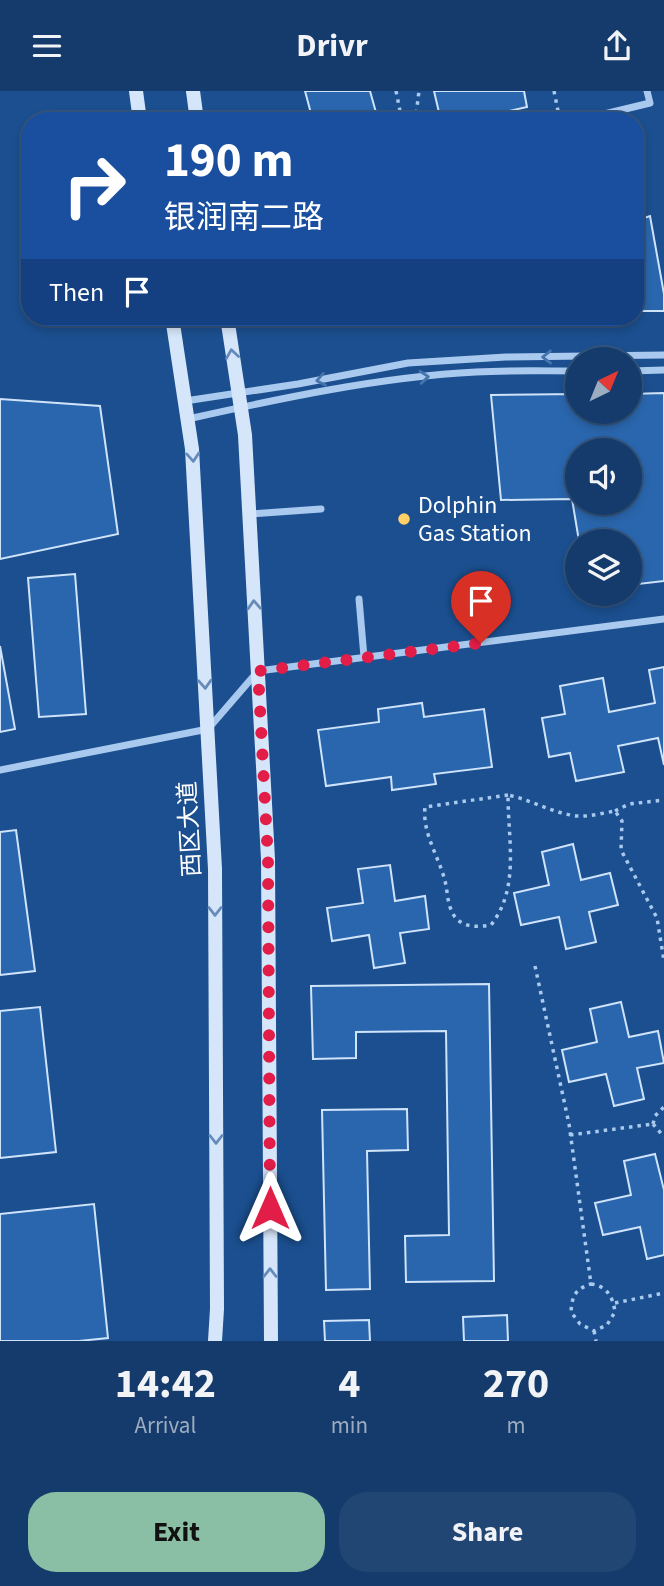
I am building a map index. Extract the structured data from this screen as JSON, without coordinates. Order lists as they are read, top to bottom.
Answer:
{
  "streets": {
    "main road": ["西区大道"]
  },
  "places": ["Dolphin Gas Station"],
  "north": "top right",
  "page": {
    "header": "Drivr",
    "turn": ["190 m", "银润南二路"],
    "then": "Then",
    "eta": [
      "14:42",
      "Arrival",
      "4",
      "min",
      "270",
      "m"
    ],
    "buttons": ["Exit", "Share"]
  }
}
